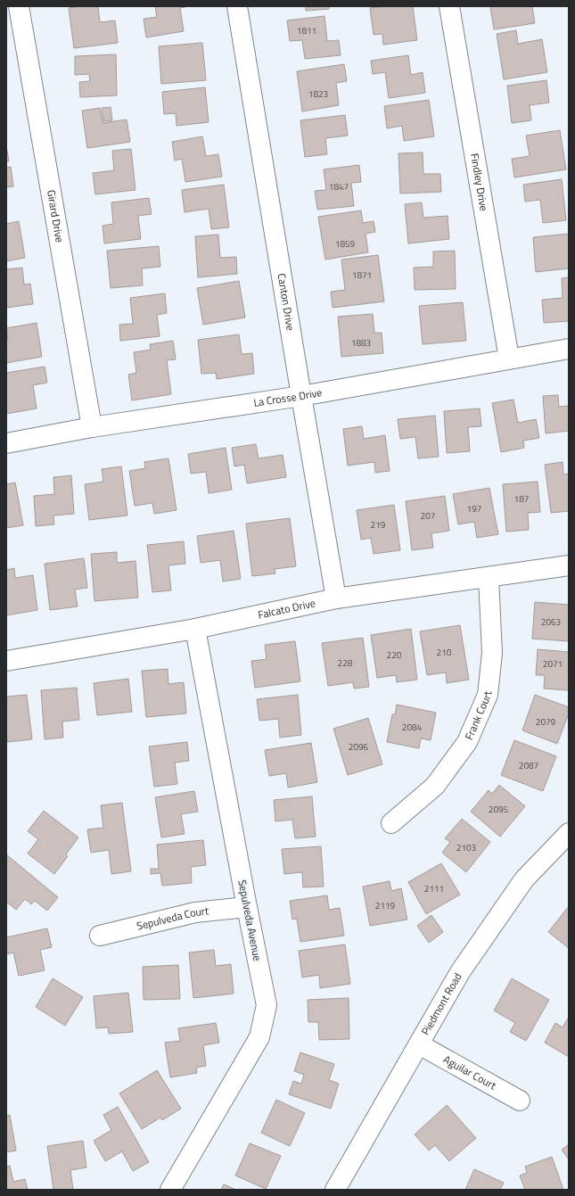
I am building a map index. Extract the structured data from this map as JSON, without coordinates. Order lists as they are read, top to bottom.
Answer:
{
  "streets": {
    "street": [
      "Findley Drive",
      "Girard Drive",
      "Canton Drive",
      "La Crosse Drive",
      "Falcato Drive",
      "Frank Court",
      "Sepulveda Court",
      "Sepulveda Avenue",
      "Piedmont Road",
      "Aguilar Court"
    ]
  },
  "crossings": [
    ["Findley Drive", "La Crosse Drive"],
    ["Girard Drive", "La Crosse Drive"],
    ["Canton Drive", "La Crosse Drive"],
    ["Canton Drive", "Falcato Drive"],
    ["Falcato Drive", "Frank Court"],
    ["Falcato Drive", "Sepulveda Avenue"],
    ["Sepulveda Court", "Sepulveda Avenue"],
    ["Piedmont Road", "Aguilar Court"]
  ],
  "house_numbers": [
    "1811",
    "1823",
    "1847",
    "1859",
    "1871",
    "1883",
    "187",
    "197",
    "207",
    "219",
    "2063",
    "210",
    "220",
    "228",
    "2071",
    "2079",
    "2084",
    "2096",
    "2087",
    "2095",
    "2103",
    "2111",
    "2119"
  ]
}
